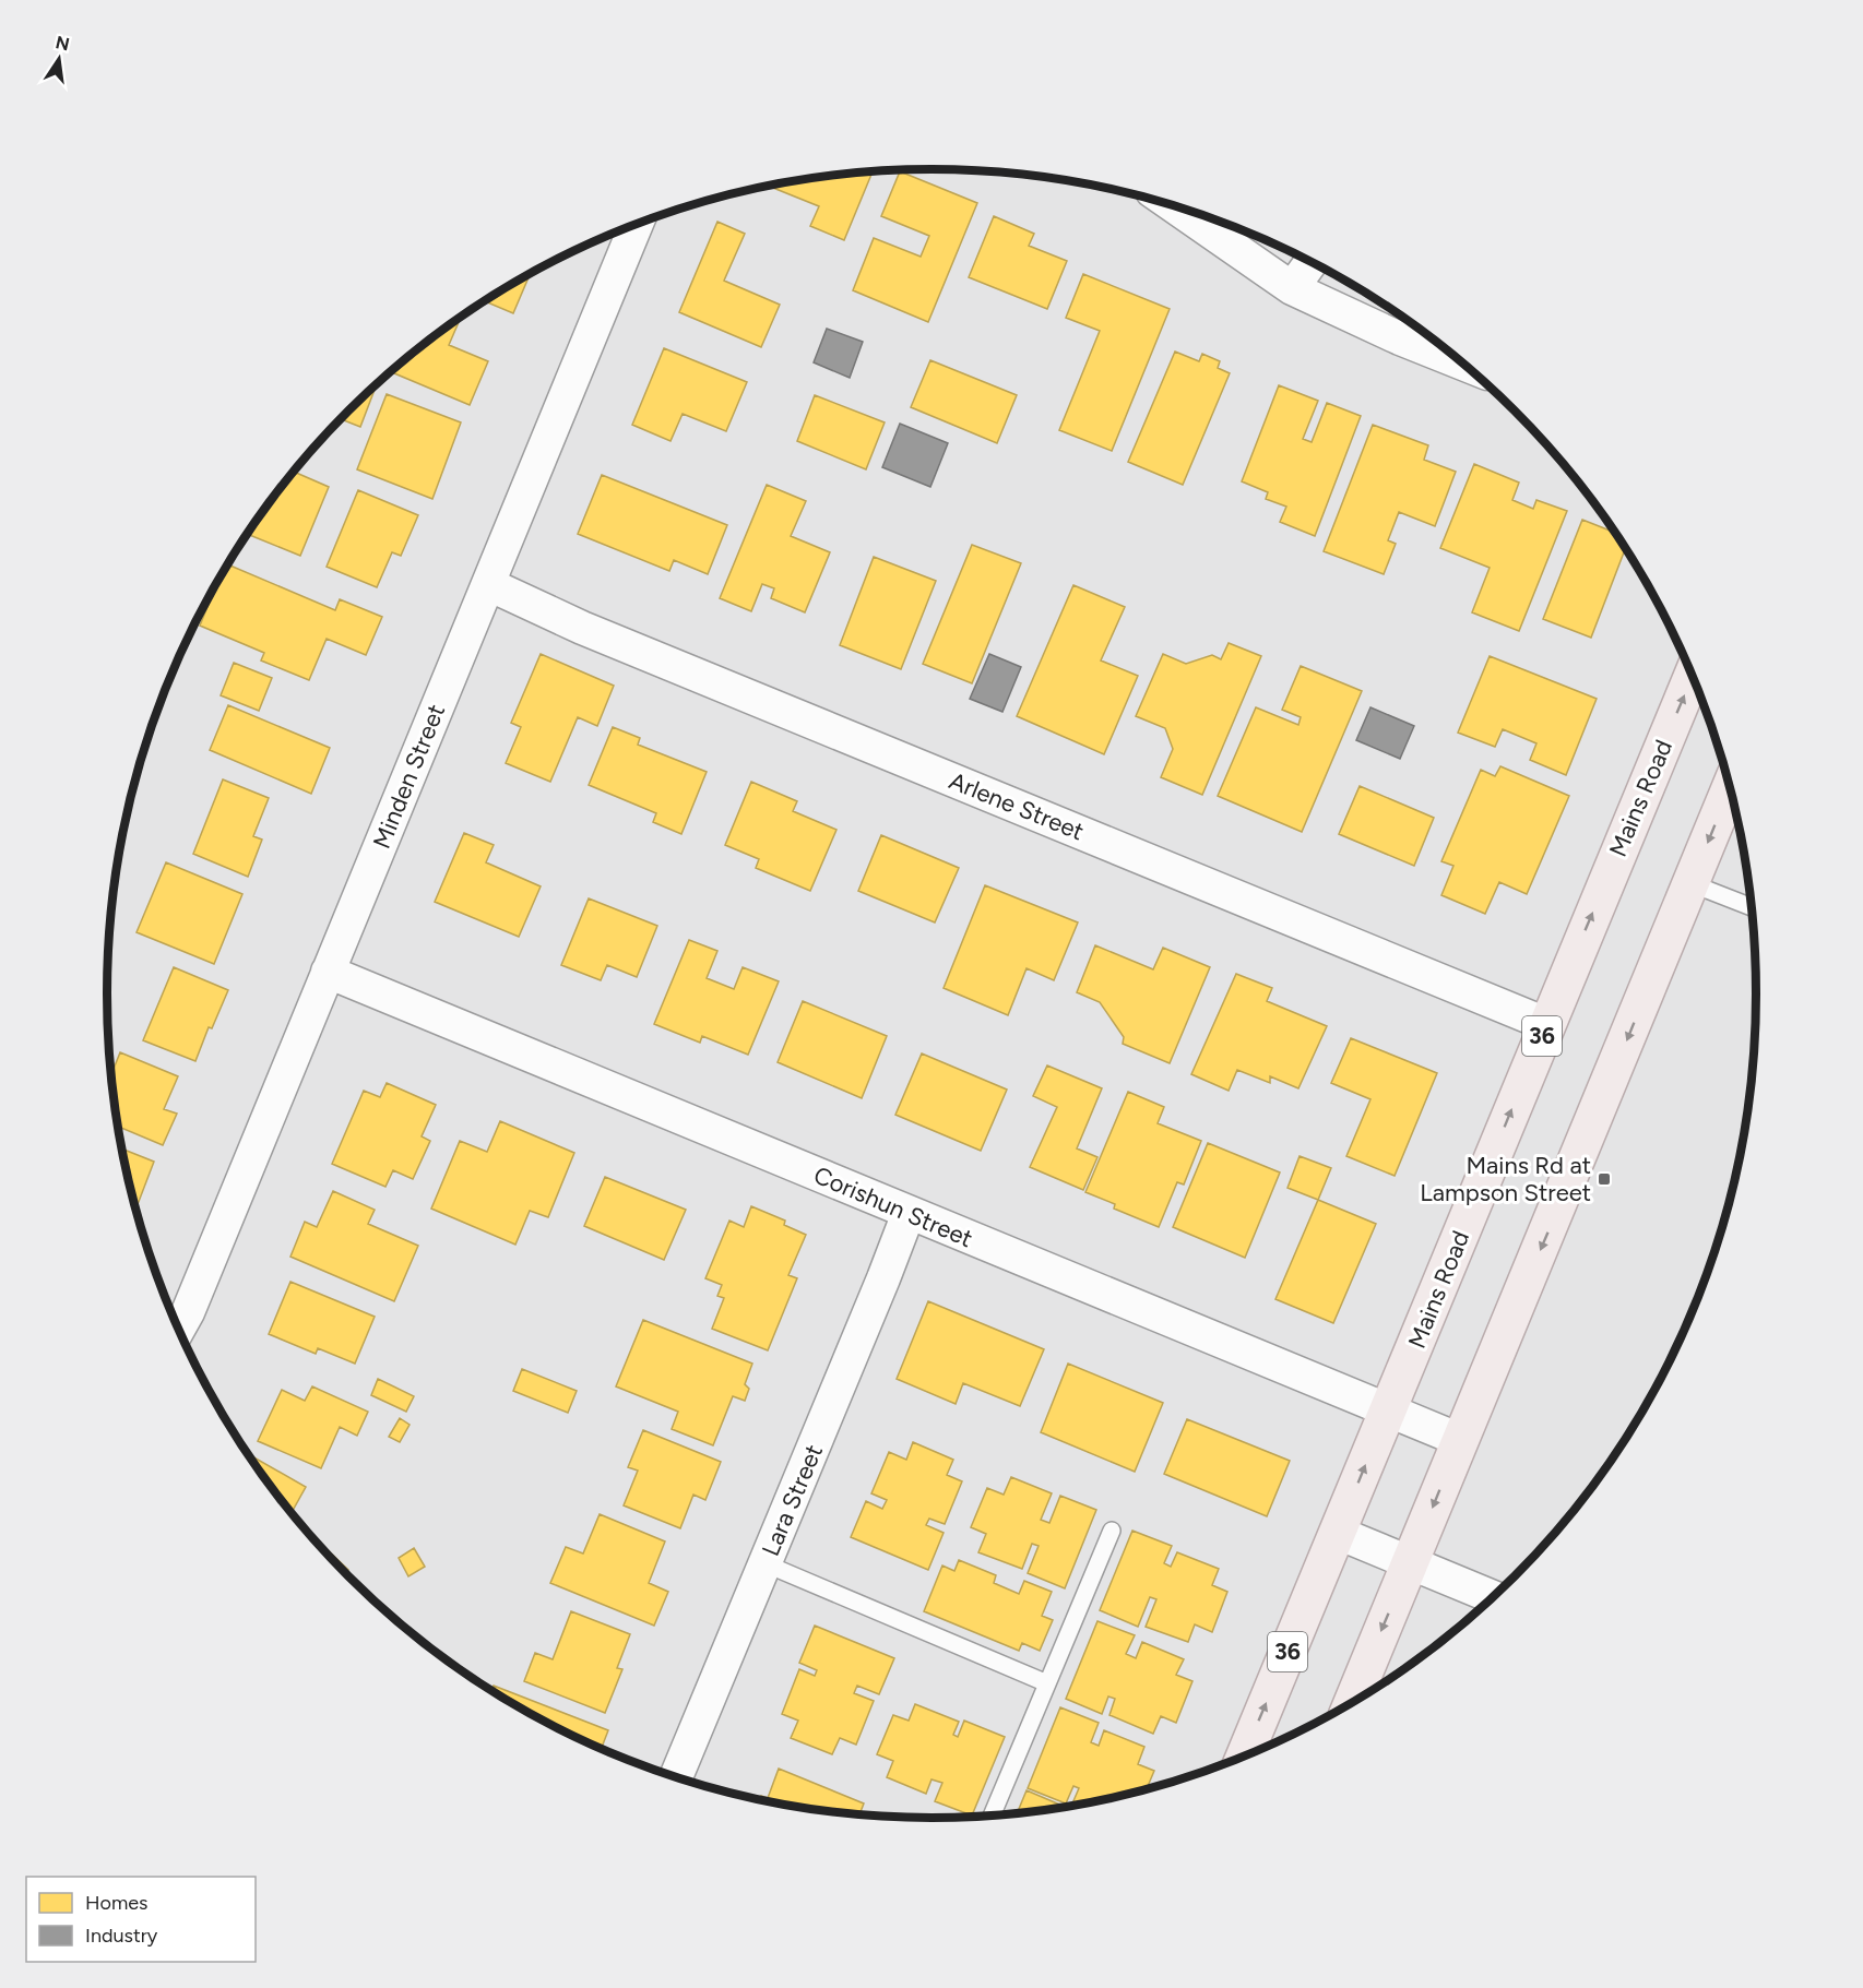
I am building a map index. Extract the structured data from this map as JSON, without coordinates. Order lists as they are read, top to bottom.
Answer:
{
  "streets": {
    "main road": ["Mains Road", "36"],
    "street": [
      "Minden Street",
      "Arlene Street",
      "Corishun Street",
      "Lara Street"
    ]
  },
  "crossings": [
    ["Minden Street", "Arlene Street"],
    ["Minden Street", "Corishun Street"],
    ["Mains Road", "Arlene Street"],
    ["Mains Road", "Corishun Street"],
    ["Corishun Street", "Lara Street"]
  ],
  "places": {
    "transit": ["Mains Rd at Lampson Street"]
  },
  "legend": ["Homes", "Industry"],
  "north": "top"
}
